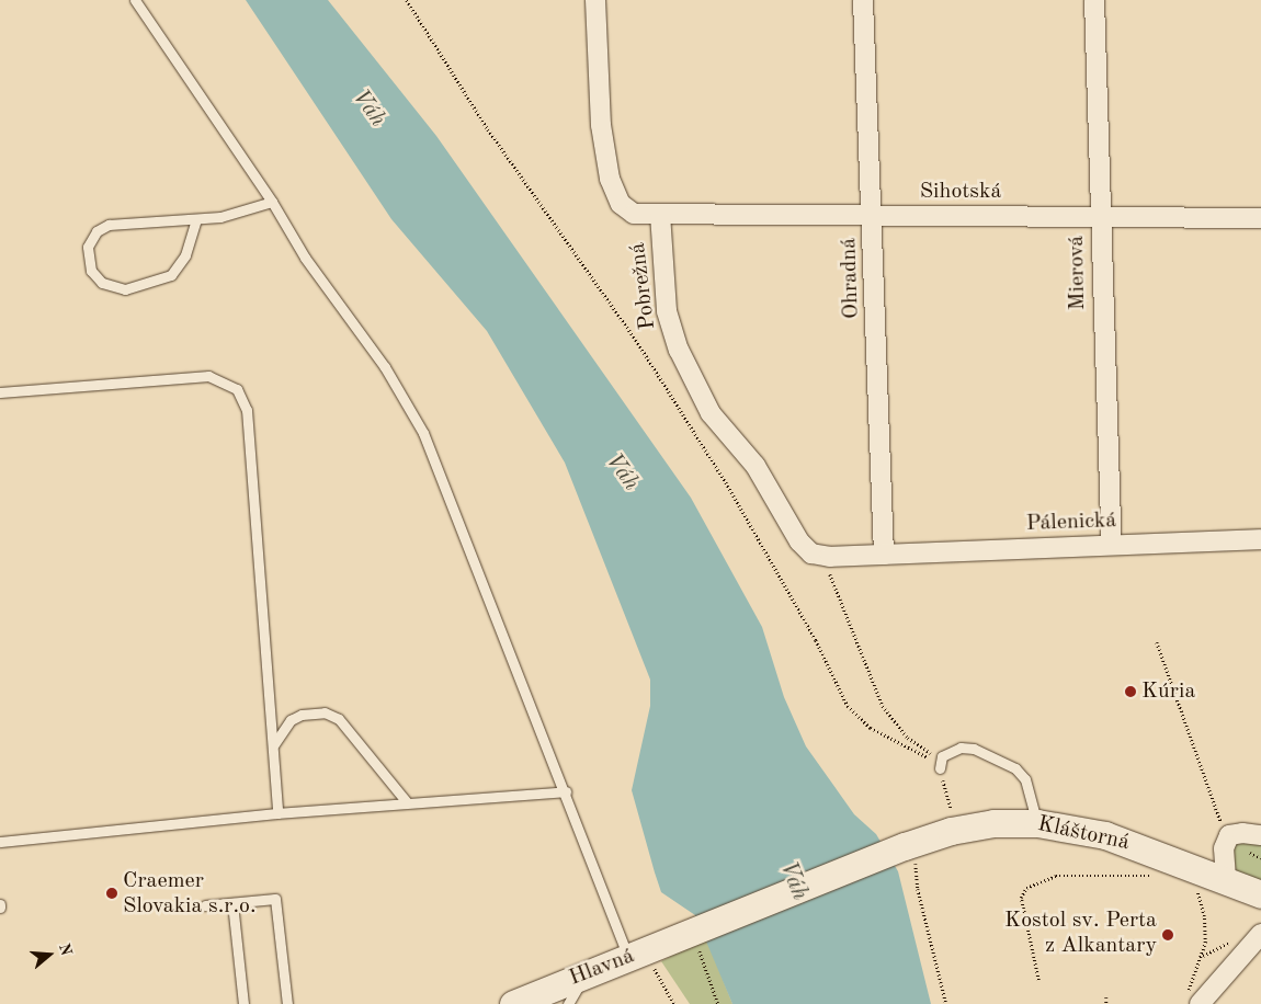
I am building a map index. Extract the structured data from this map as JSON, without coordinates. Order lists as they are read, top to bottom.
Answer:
{
  "streets": {
    "street": [
      "Sihotská",
      "Mierová",
      "Ohradná",
      "Pobrežná",
      "Pálenická",
      "Kláštorná",
      "Hlavná"
    ]
  },
  "crossings": [
    ["Sihotská", "Mierová"],
    ["Sihotská", "Ohradná"],
    ["Sihotská", "Pobrežná"],
    ["Mierová", "Pálenická"],
    ["Ohradná", "Pálenická"],
    ["Kláštorná", "Hlavná"]
  ],
  "water": ["Váh"],
  "places": ["Kúria", "Craemer Slovakia s.r.o.", "Kostol sv. Perta z Alkantary"],
  "north": "right"
}
